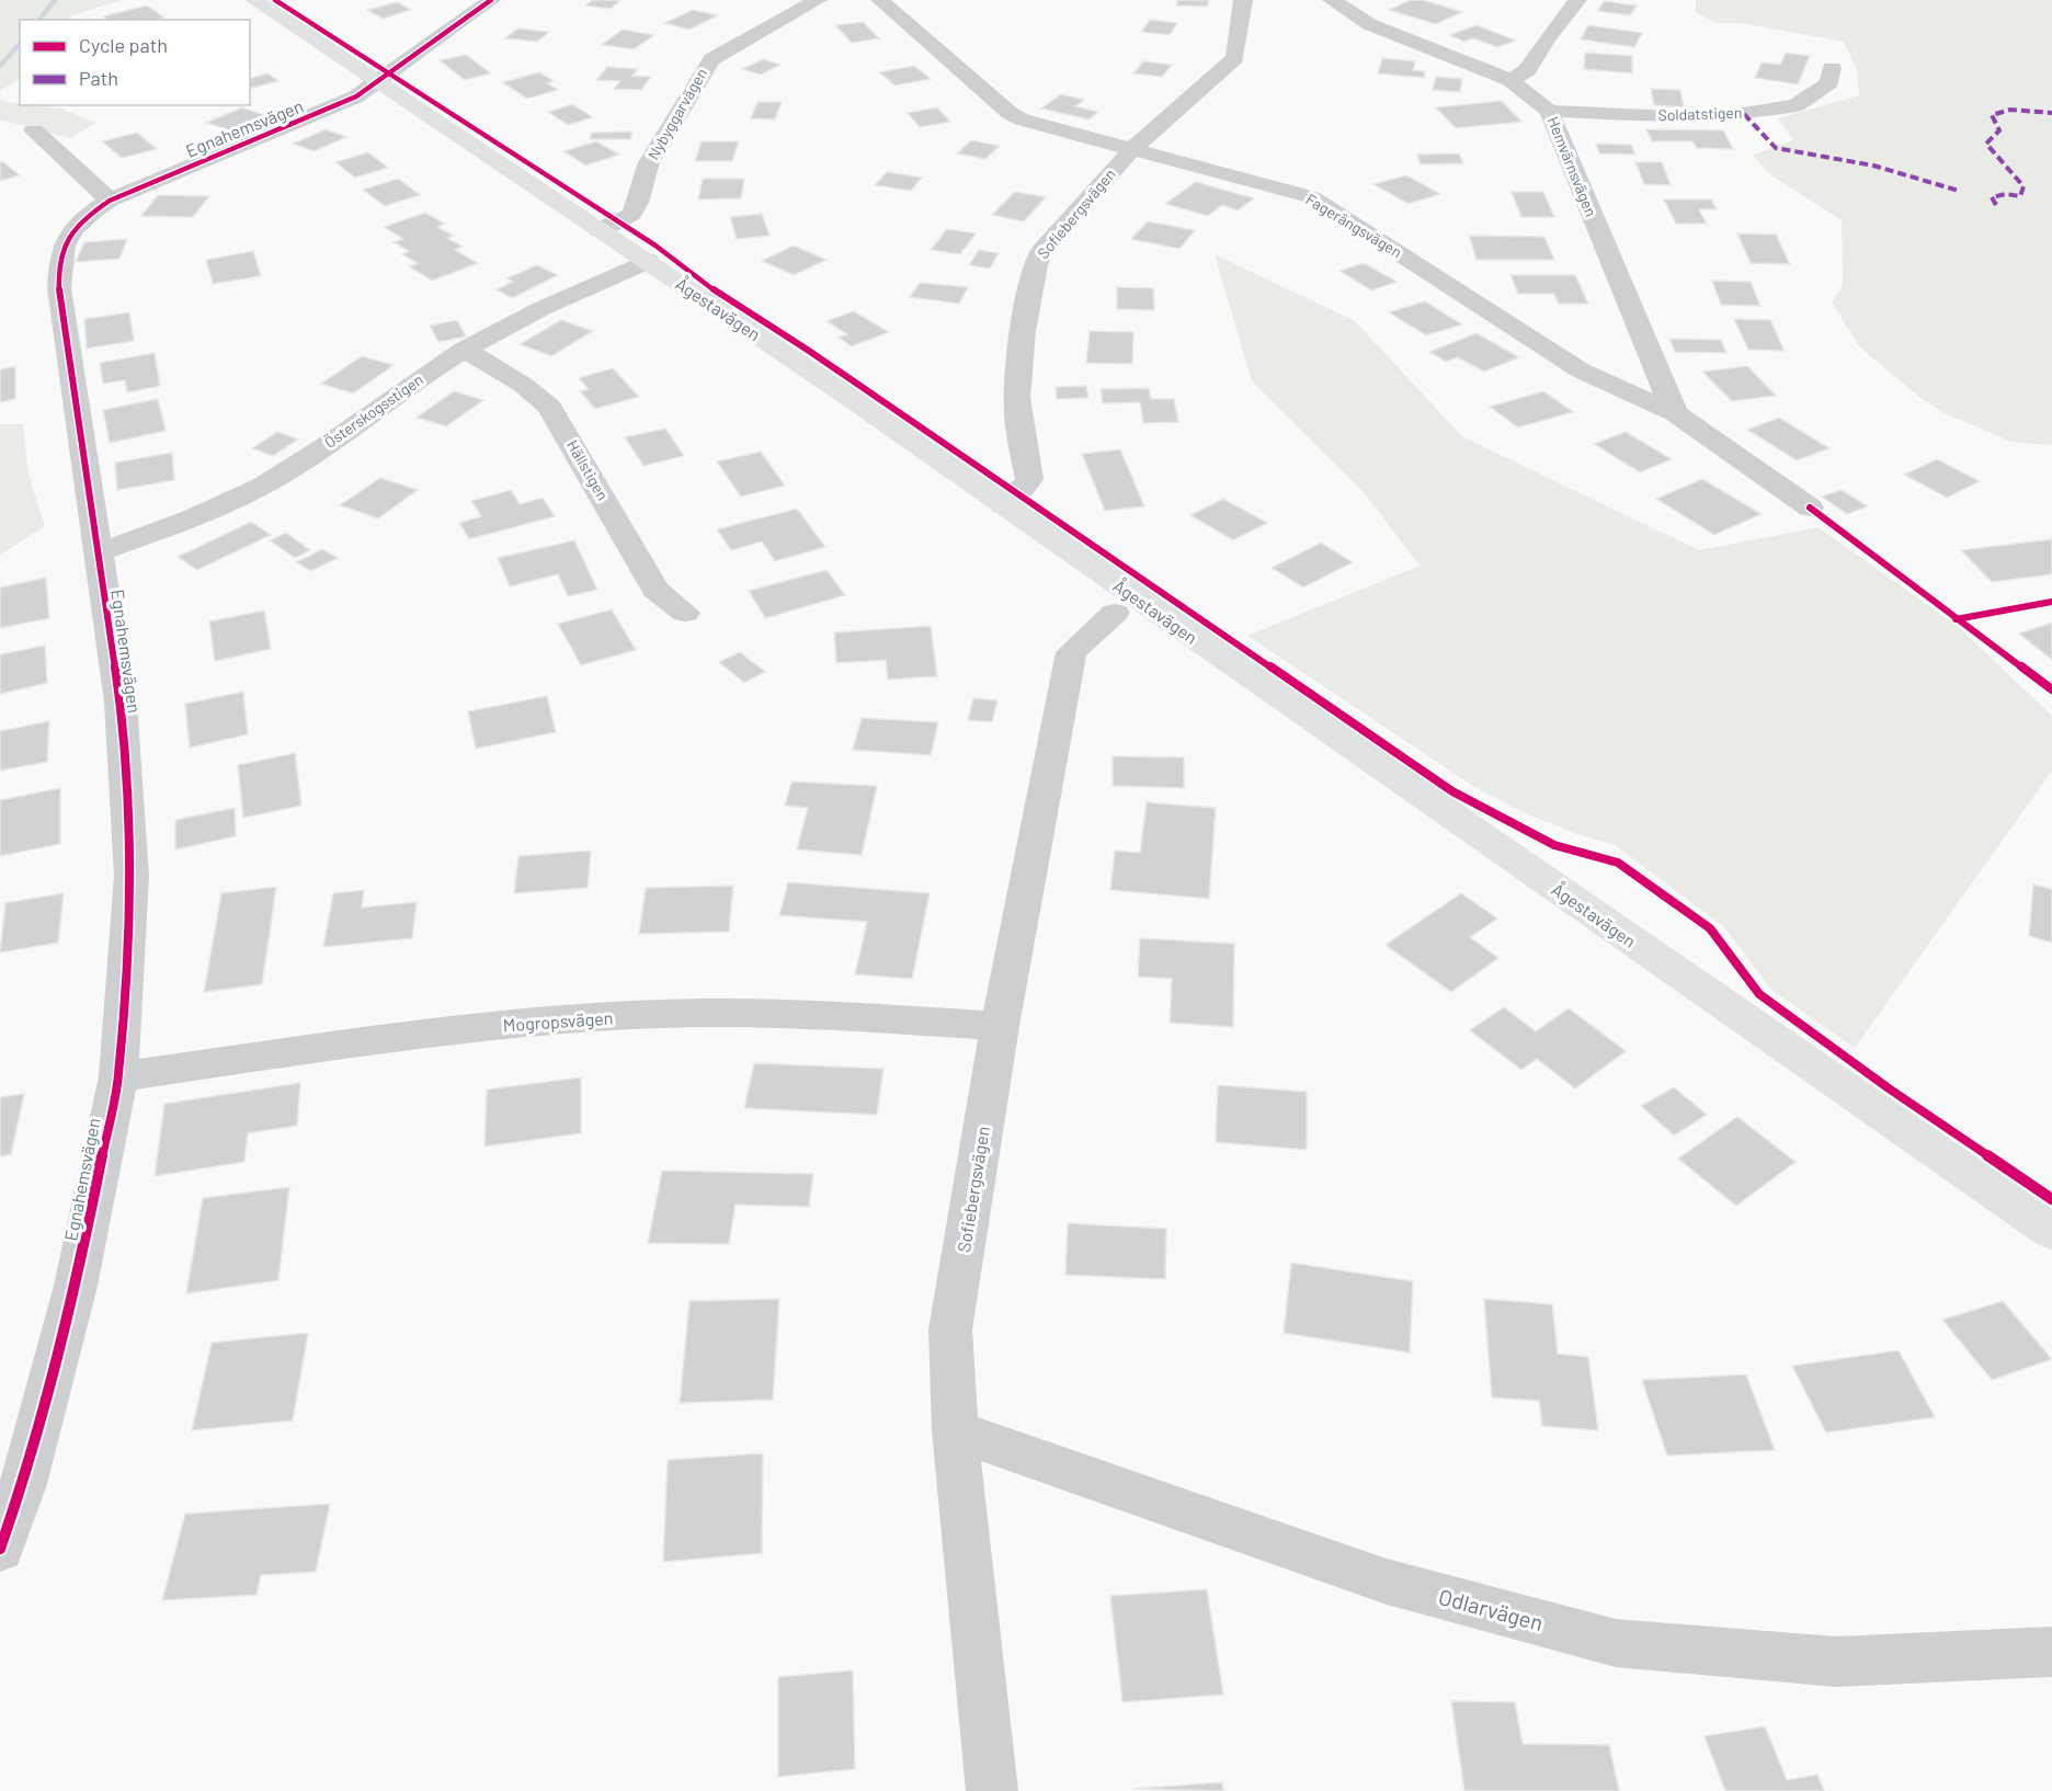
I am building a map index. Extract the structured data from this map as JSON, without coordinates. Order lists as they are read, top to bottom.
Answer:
{
  "streets": {
    "main road": ["Ågestavägen"],
    "street": [
      "Nybyggarvägen",
      "Soldatstigen",
      "Egnahemsvägen",
      "Hemvärnsvägen",
      "Sofiebergsvägen",
      "Fagerängsvägen",
      "Österskogsstigen",
      "Hällstigen",
      "Mogropsvägen",
      "Odlarvägen"
    ]
  },
  "crossings": [
    ["Nybyggarvägen", "Ågestavägen"],
    ["Soldatstigen", "Hemvärnsvägen"],
    ["Egnahemsvägen", "Ågestavägen"],
    ["Egnahemsvägen", "Österskogsstigen"],
    ["Egnahemsvägen", "Mogropsvägen"],
    ["Hemvärnsvägen", "Fagerängsvägen"],
    ["Sofiebergsvägen", "Fagerängsvägen"],
    ["Sofiebergsvägen", "Ågestavägen"],
    ["Sofiebergsvägen", "Mogropsvägen"],
    ["Sofiebergsvägen", "Odlarvägen"],
    ["Ågestavägen", "Österskogsstigen"],
    ["Österskogsstigen", "Hällstigen"]
  ],
  "legend": ["Cycle path", "Path"]
}
